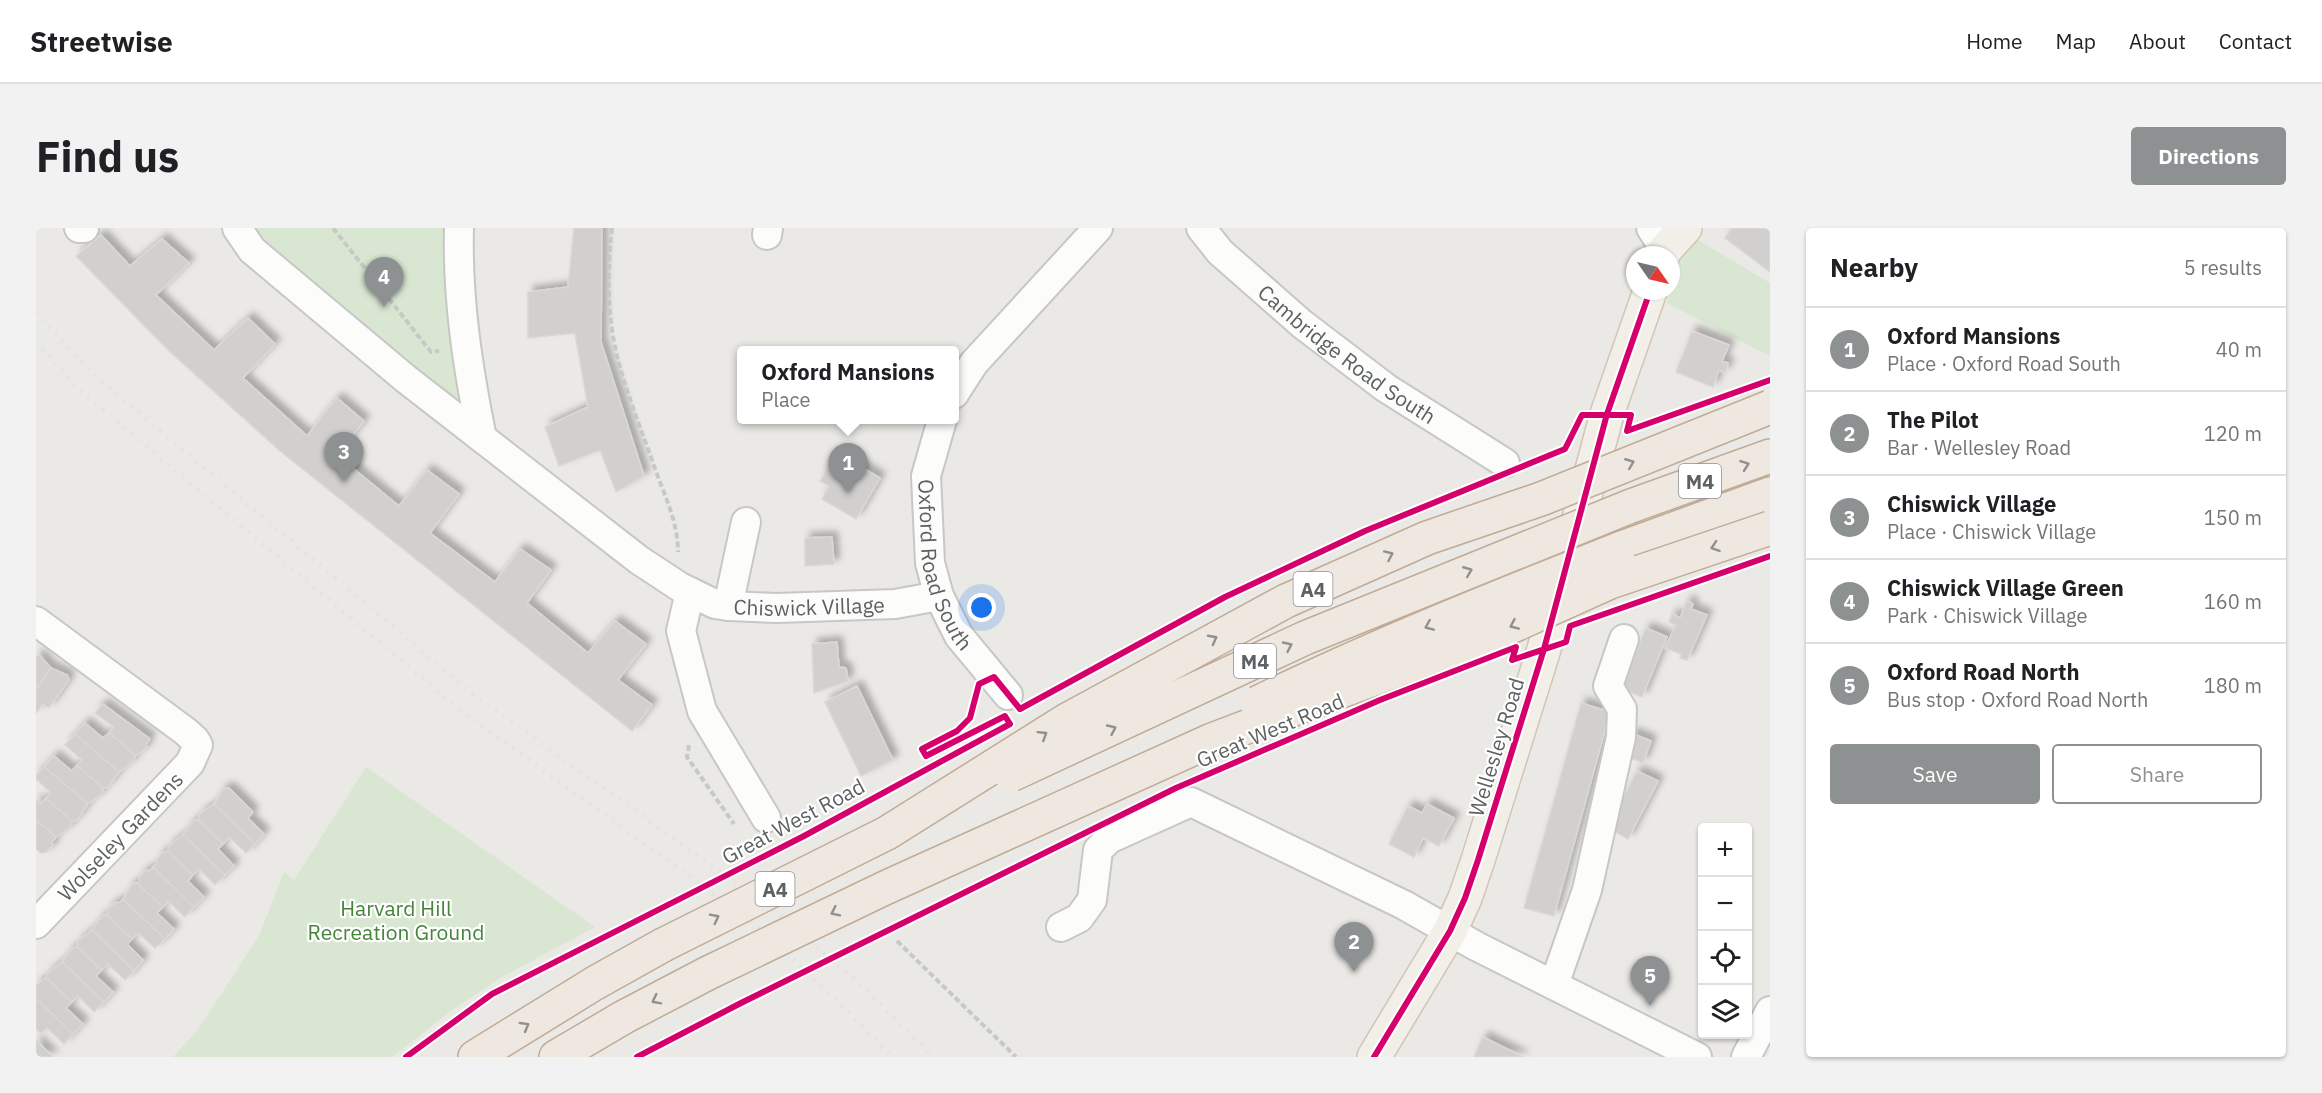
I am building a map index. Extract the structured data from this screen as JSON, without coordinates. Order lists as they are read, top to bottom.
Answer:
{
  "streets": {
    "highway": ["M4", "A4", "Great West Road"],
    "main road": ["Wellesley Road"],
    "street": [
      "Cambridge Road South",
      "Oxford Road South",
      "Chiswick Village",
      "Wolseley Gardens"
    ]
  },
  "crossings": [
    ["M4", "A4"],
    ["M4", "Great West Road"],
    ["Oxford Road South", "Chiswick Village"]
  ],
  "parks": ["Harvard Hill Recreation Ground"],
  "north": "bottom right",
  "page": {
    "header": "Streetwise",
    "nav": [
      "Home",
      "Map",
      "About",
      "Contact"
    ],
    "buttons": [
      "Directions",
      ["Save", "Share"]
    ],
    "title": "Find us",
    "heading": ["Nearby", "5 results"],
    "pins": [
      "4",
      "3",
      "1",
      "2",
      "5"
    ],
    "list": [
      {
        "mark": "1",
        "name": "Oxford Mansions",
        "note": "Place · Oxford Road South",
        "value": "40 m"
      },
      {
        "mark": "2",
        "name": "The Pilot",
        "note": "Bar · Wellesley Road",
        "value": "120 m"
      },
      {
        "mark": "3",
        "name": "Chiswick Village",
        "note": "Place · Chiswick Village",
        "value": "150 m"
      },
      {
        "mark": "4",
        "name": "Chiswick Village Green",
        "note": "Park · Chiswick Village",
        "value": "160 m"
      },
      {
        "mark": "5",
        "name": "Oxford Road North",
        "note": "Bus stop · Oxford Road North",
        "value": "180 m"
      }
    ],
    "popup": ["Oxford Mansions", "Place"],
    "map_buttons": ["+", "−"]
  }
}
